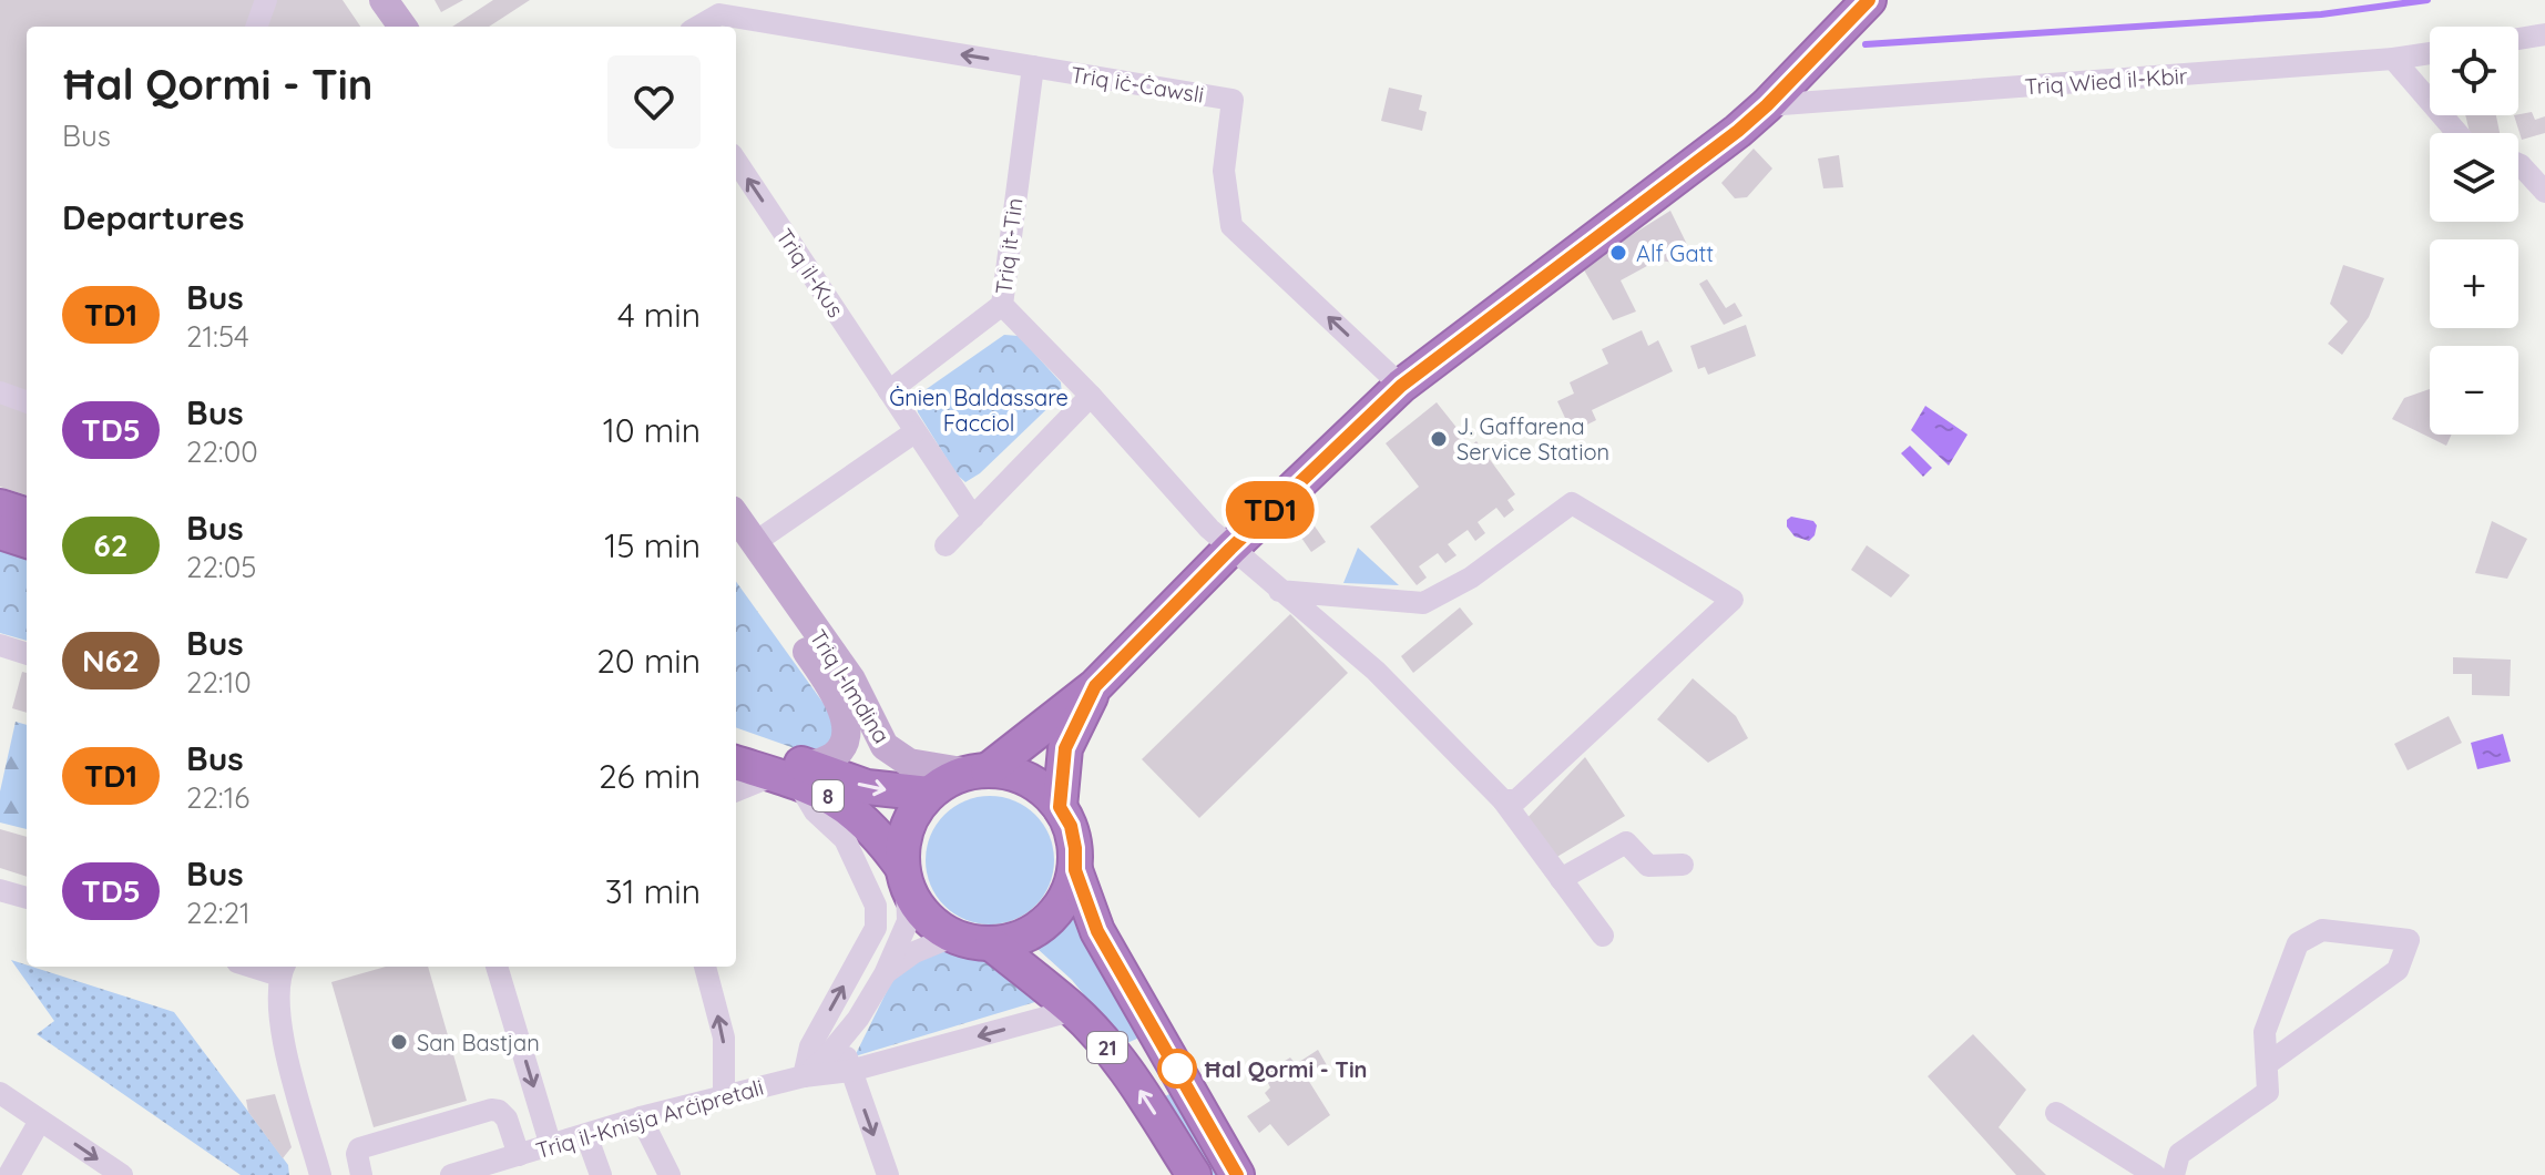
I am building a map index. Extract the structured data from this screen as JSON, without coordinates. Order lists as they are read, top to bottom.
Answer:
{
  "streets": {
    "highway": ["8", "21"],
    "main road": ["Triq l-Imdina"],
    "street": [
      "Triq Wied il-Kbir",
      "Triq iċ-Ċawsli",
      "Triq it-Tin",
      "Triq il-Kus",
      "Triq il-Knisja Arċipretali"
    ]
  },
  "crossings": [
    ["Triq Wied il-Kbir", "8"],
    ["Triq iċ-Ċawsli", "Triq it-Tin"],
    ["Triq iċ-Ċawsli", "8"],
    ["Triq it-Tin", "8"],
    ["Triq l-Imdina", "8"],
    ["Triq l-Imdina", "21"],
    ["8", "21"],
    ["21", "Triq il-Knisja Arċipretali"]
  ],
  "one_way": ["Triq iċ-Ċawsli", "Triq il-Kus"],
  "parks": ["Ġnien Baldassare Facciol"],
  "places": [
    "Alf Gatt",
    "J. Gaffarena Service Station",
    "San Bastjan",
    "Ħal Qormi - Tin"
  ],
  "lines": ["bus line TD1"],
  "page": {
    "on_map": "TD1",
    "map_buttons": ["+", "−"],
    "heading": [
      ["Ħal Qormi - Tin", "Bus"],
      "Departures"
    ],
    "list": [
      {
        "mark": "TD1",
        "name": "Bus",
        "note": "21:54",
        "value": "4 min"
      },
      {
        "mark": "TD5",
        "name": "Bus",
        "note": "22:00",
        "value": "10 min"
      },
      {
        "mark": "62",
        "name": "Bus",
        "note": "22:05",
        "value": "15 min"
      },
      {
        "mark": "N62",
        "name": "Bus",
        "note": "22:10",
        "value": "20 min"
      },
      {
        "mark": "TD1",
        "name": "Bus",
        "note": "22:16",
        "value": "26 min"
      },
      {
        "mark": "TD5",
        "name": "Bus",
        "note": "22:21",
        "value": "31 min"
      }
    ]
  }
}
